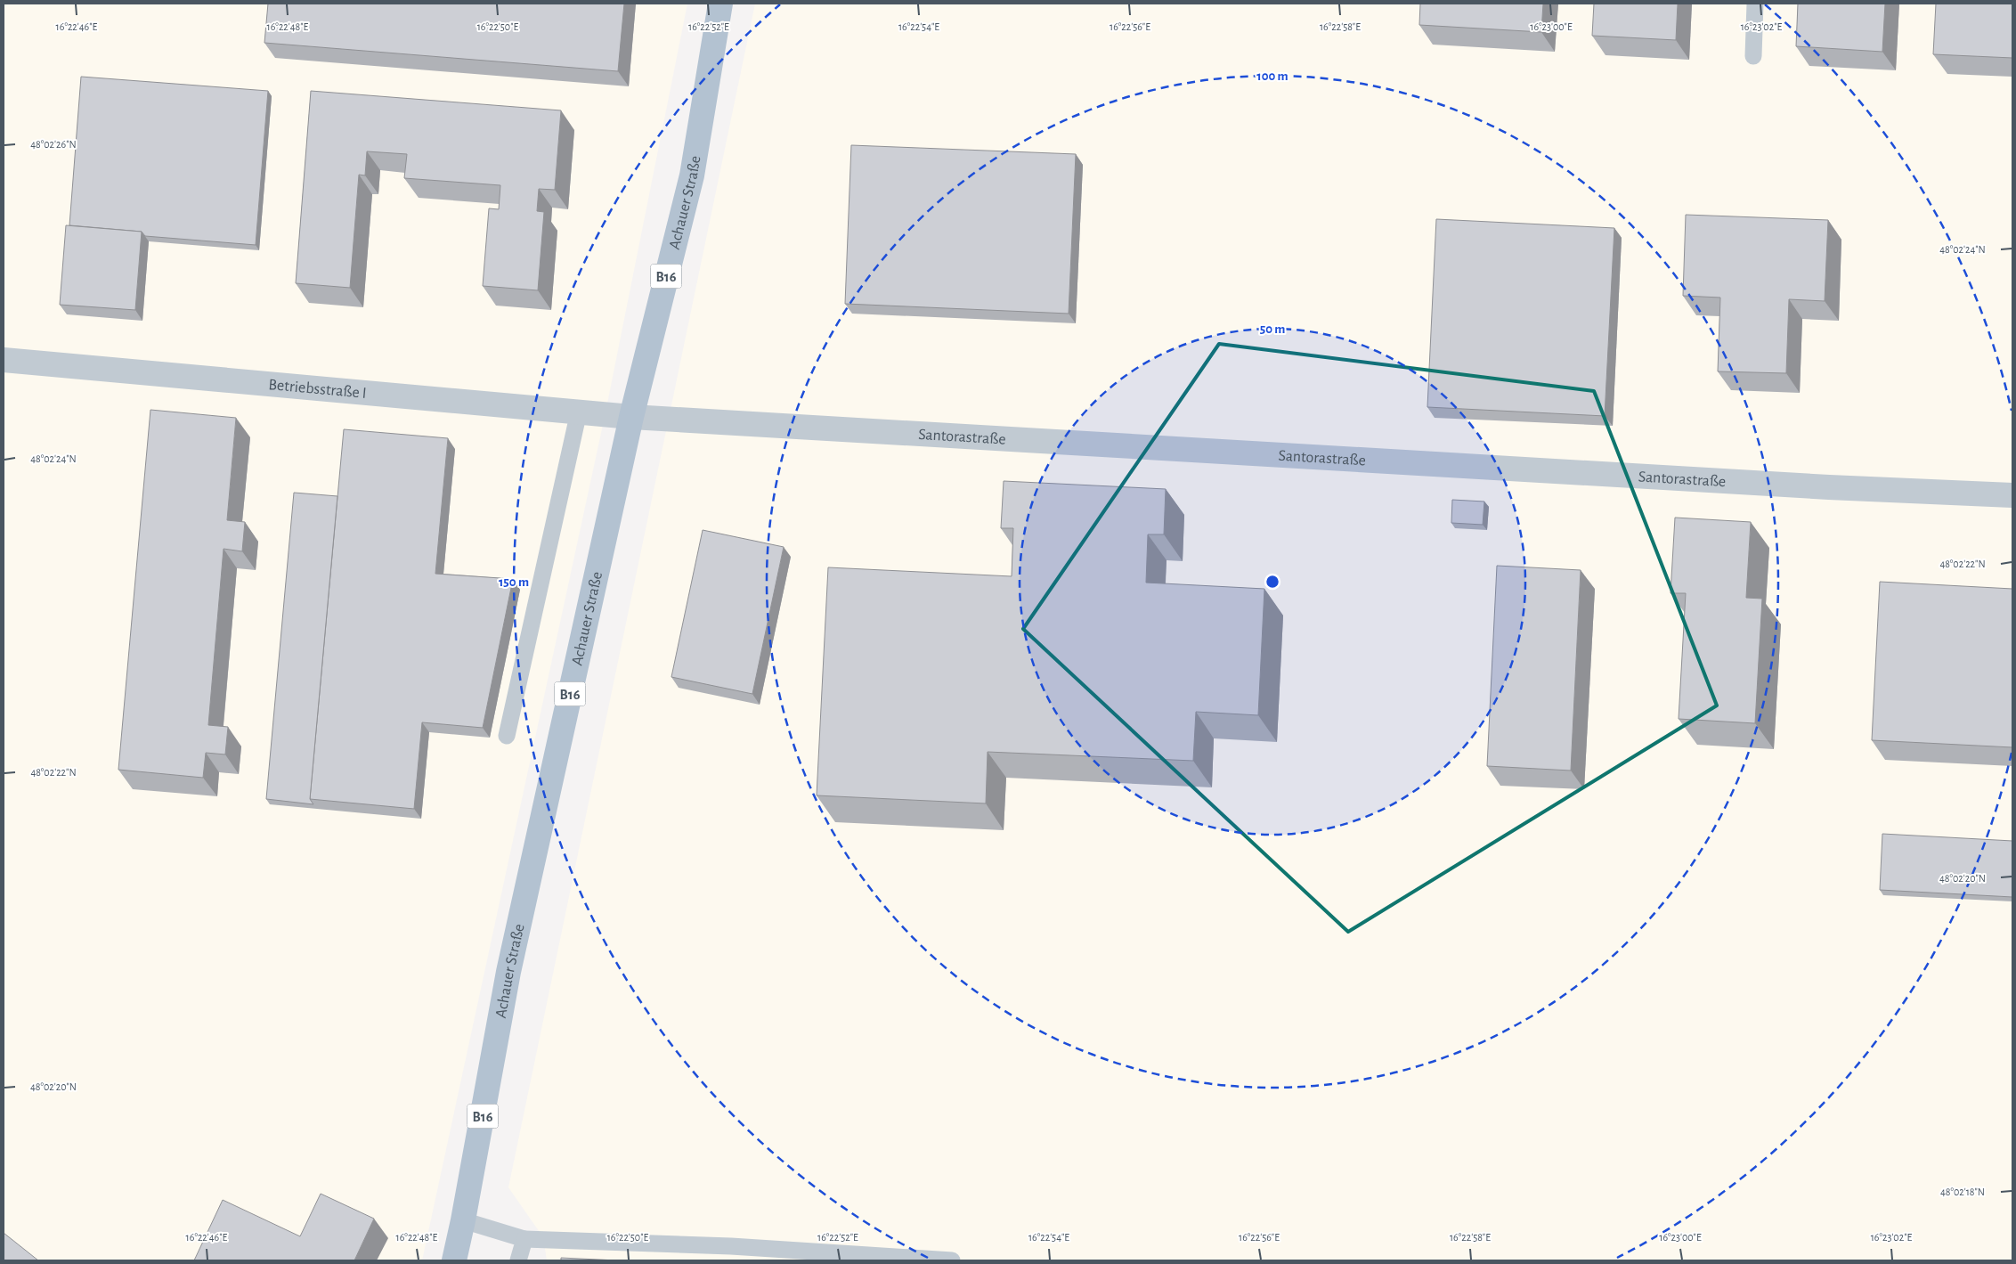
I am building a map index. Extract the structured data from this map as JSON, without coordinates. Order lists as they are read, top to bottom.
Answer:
{
  "streets": {
    "main road": ["Achauer Straße", "B16"],
    "street": ["Betriebsstraße I", "Santorastraße"]
  },
  "crossings": [
    ["Achauer Straße", "Betriebsstraße I"],
    ["Achauer Straße", "Santorastraße"],
    ["Betriebsstraße I", "Santorastraße"]
  ],
  "coordinates": [
    "16°22'46\"E",
    "16°22'48\"E",
    "16°22'50\"E",
    "16°22'52\"E",
    "16°22'54\"E",
    "16°22'56\"E",
    "16°22'58\"E",
    "16°23'00\"E",
    "16°23'02\"E",
    "48°02'26\"N",
    "48°02'24\"N",
    "48°02'22\"N",
    "48°02'20\"N",
    "48°02'18\"N"
  ],
  "rings": ["100 m", "50 m", "150 m"]
}
